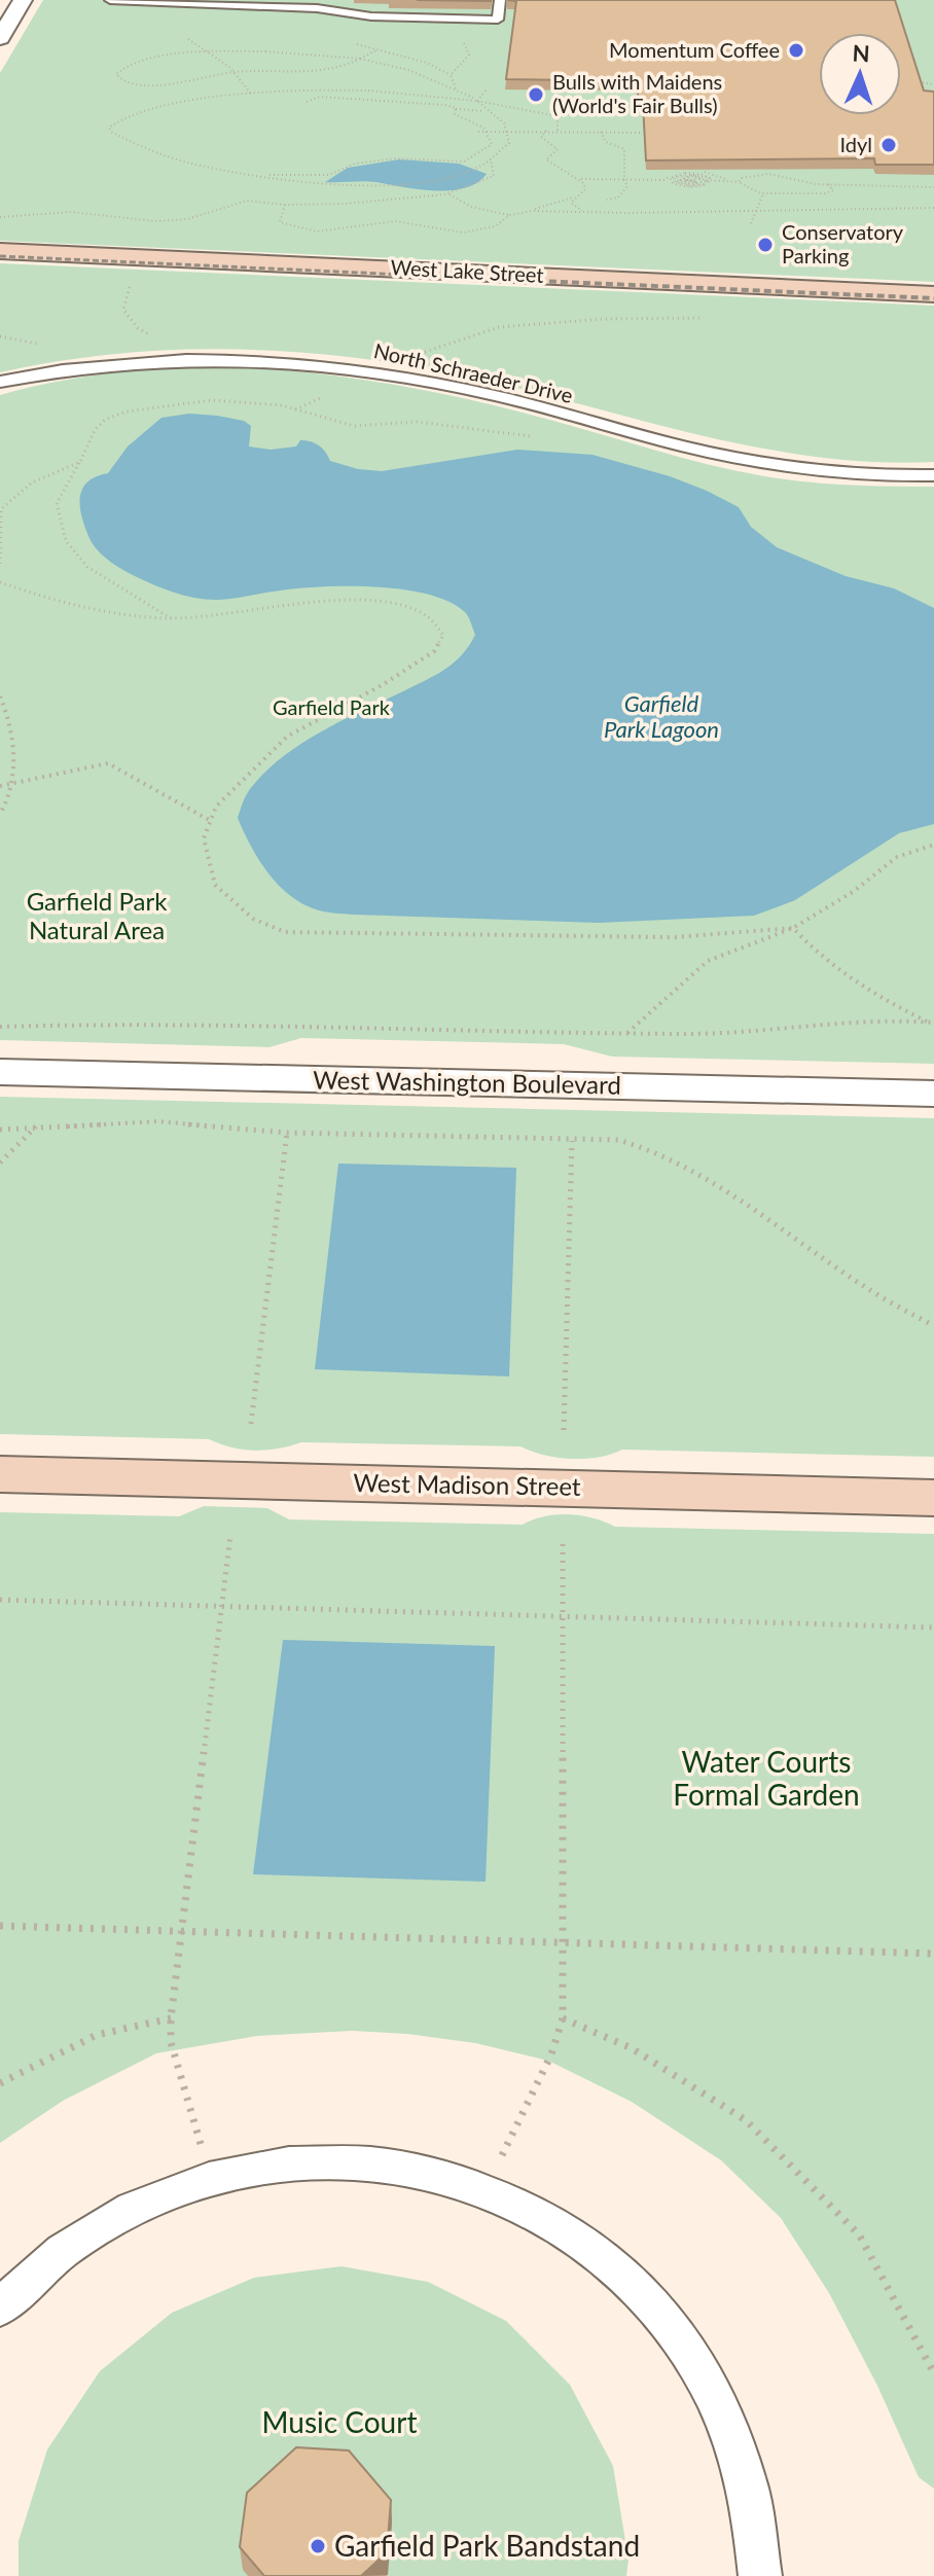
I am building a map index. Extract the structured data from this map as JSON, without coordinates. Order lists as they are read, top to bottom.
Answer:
{
  "streets": {
    "main road": ["West Lake Street", "West Madison Street"],
    "street": ["West Washington Boulevard"],
    "lane": ["North Schraeder Drive"]
  },
  "water": ["Garfield Park Lagoon"],
  "parks": [
    "Garfield Park",
    "Garfield Park Natural Area",
    "Water Courts Formal Garden",
    "Music Court"
  ],
  "places": [
    "Momentum Coffee",
    "Bulls with Maidens (World's Fair Bulls)",
    "Idyl",
    "Conservatory Parking",
    "Garfield Park Bandstand"
  ],
  "north": "top"
}
